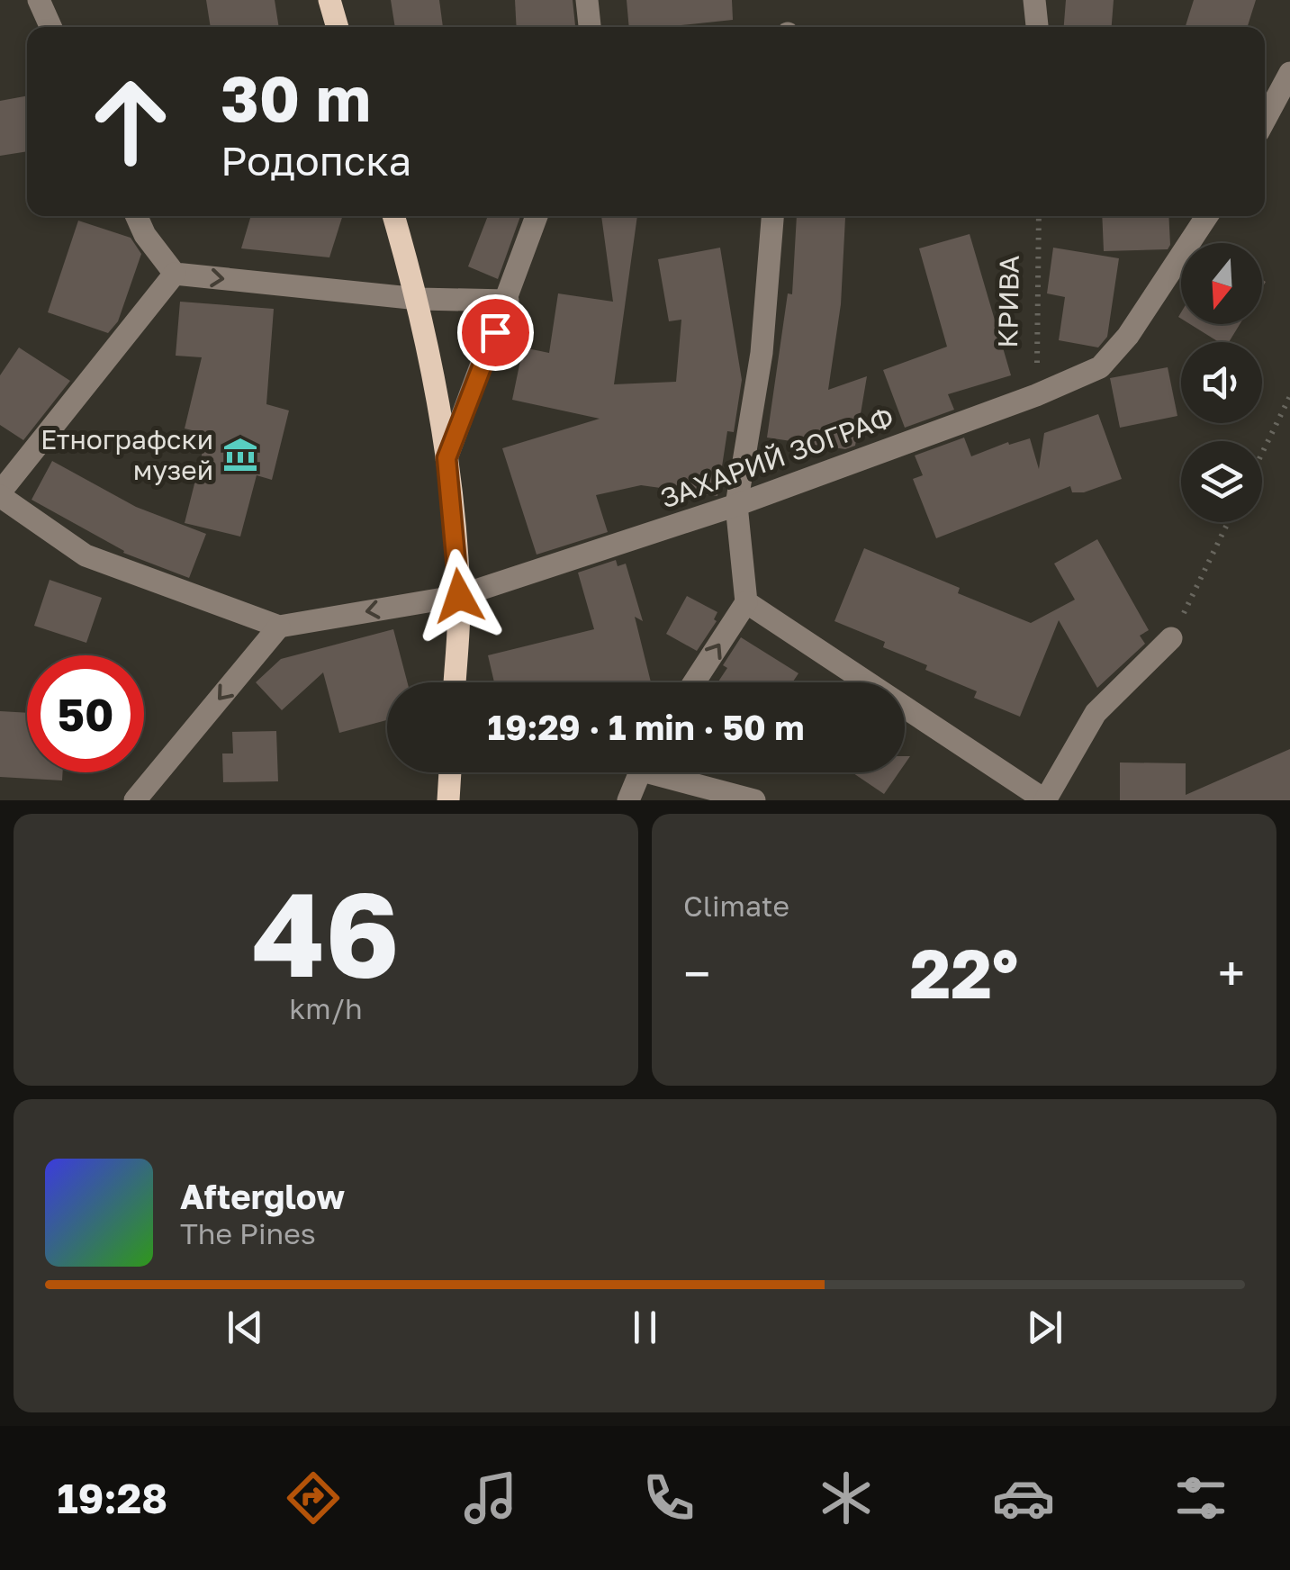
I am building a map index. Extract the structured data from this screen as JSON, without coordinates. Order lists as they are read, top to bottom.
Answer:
{
  "streets": {
    "street": ["ЗАХАРИЙ ЗОГРАФ"],
    "path": ["КРИВА"]
  },
  "crossings": [
    ["КРИВА", "ЗАХАРИЙ ЗОГРАФ"]
  ],
  "places": {
    "museum": ["Етнографски музей"]
  },
  "north": "bottom",
  "page": {
    "turn": ["30 m", "Родопска"],
    "limit": "50",
    "trip": "19:29 · 1 min · 50 m",
    "tile": [
      ["46", "km/h"],
      "Climate"
    ],
    "heat": ["−", "22°", "+"],
    "song": ["Afterglow", "The Pines"],
    "tabs": "19:28"
  }
}
